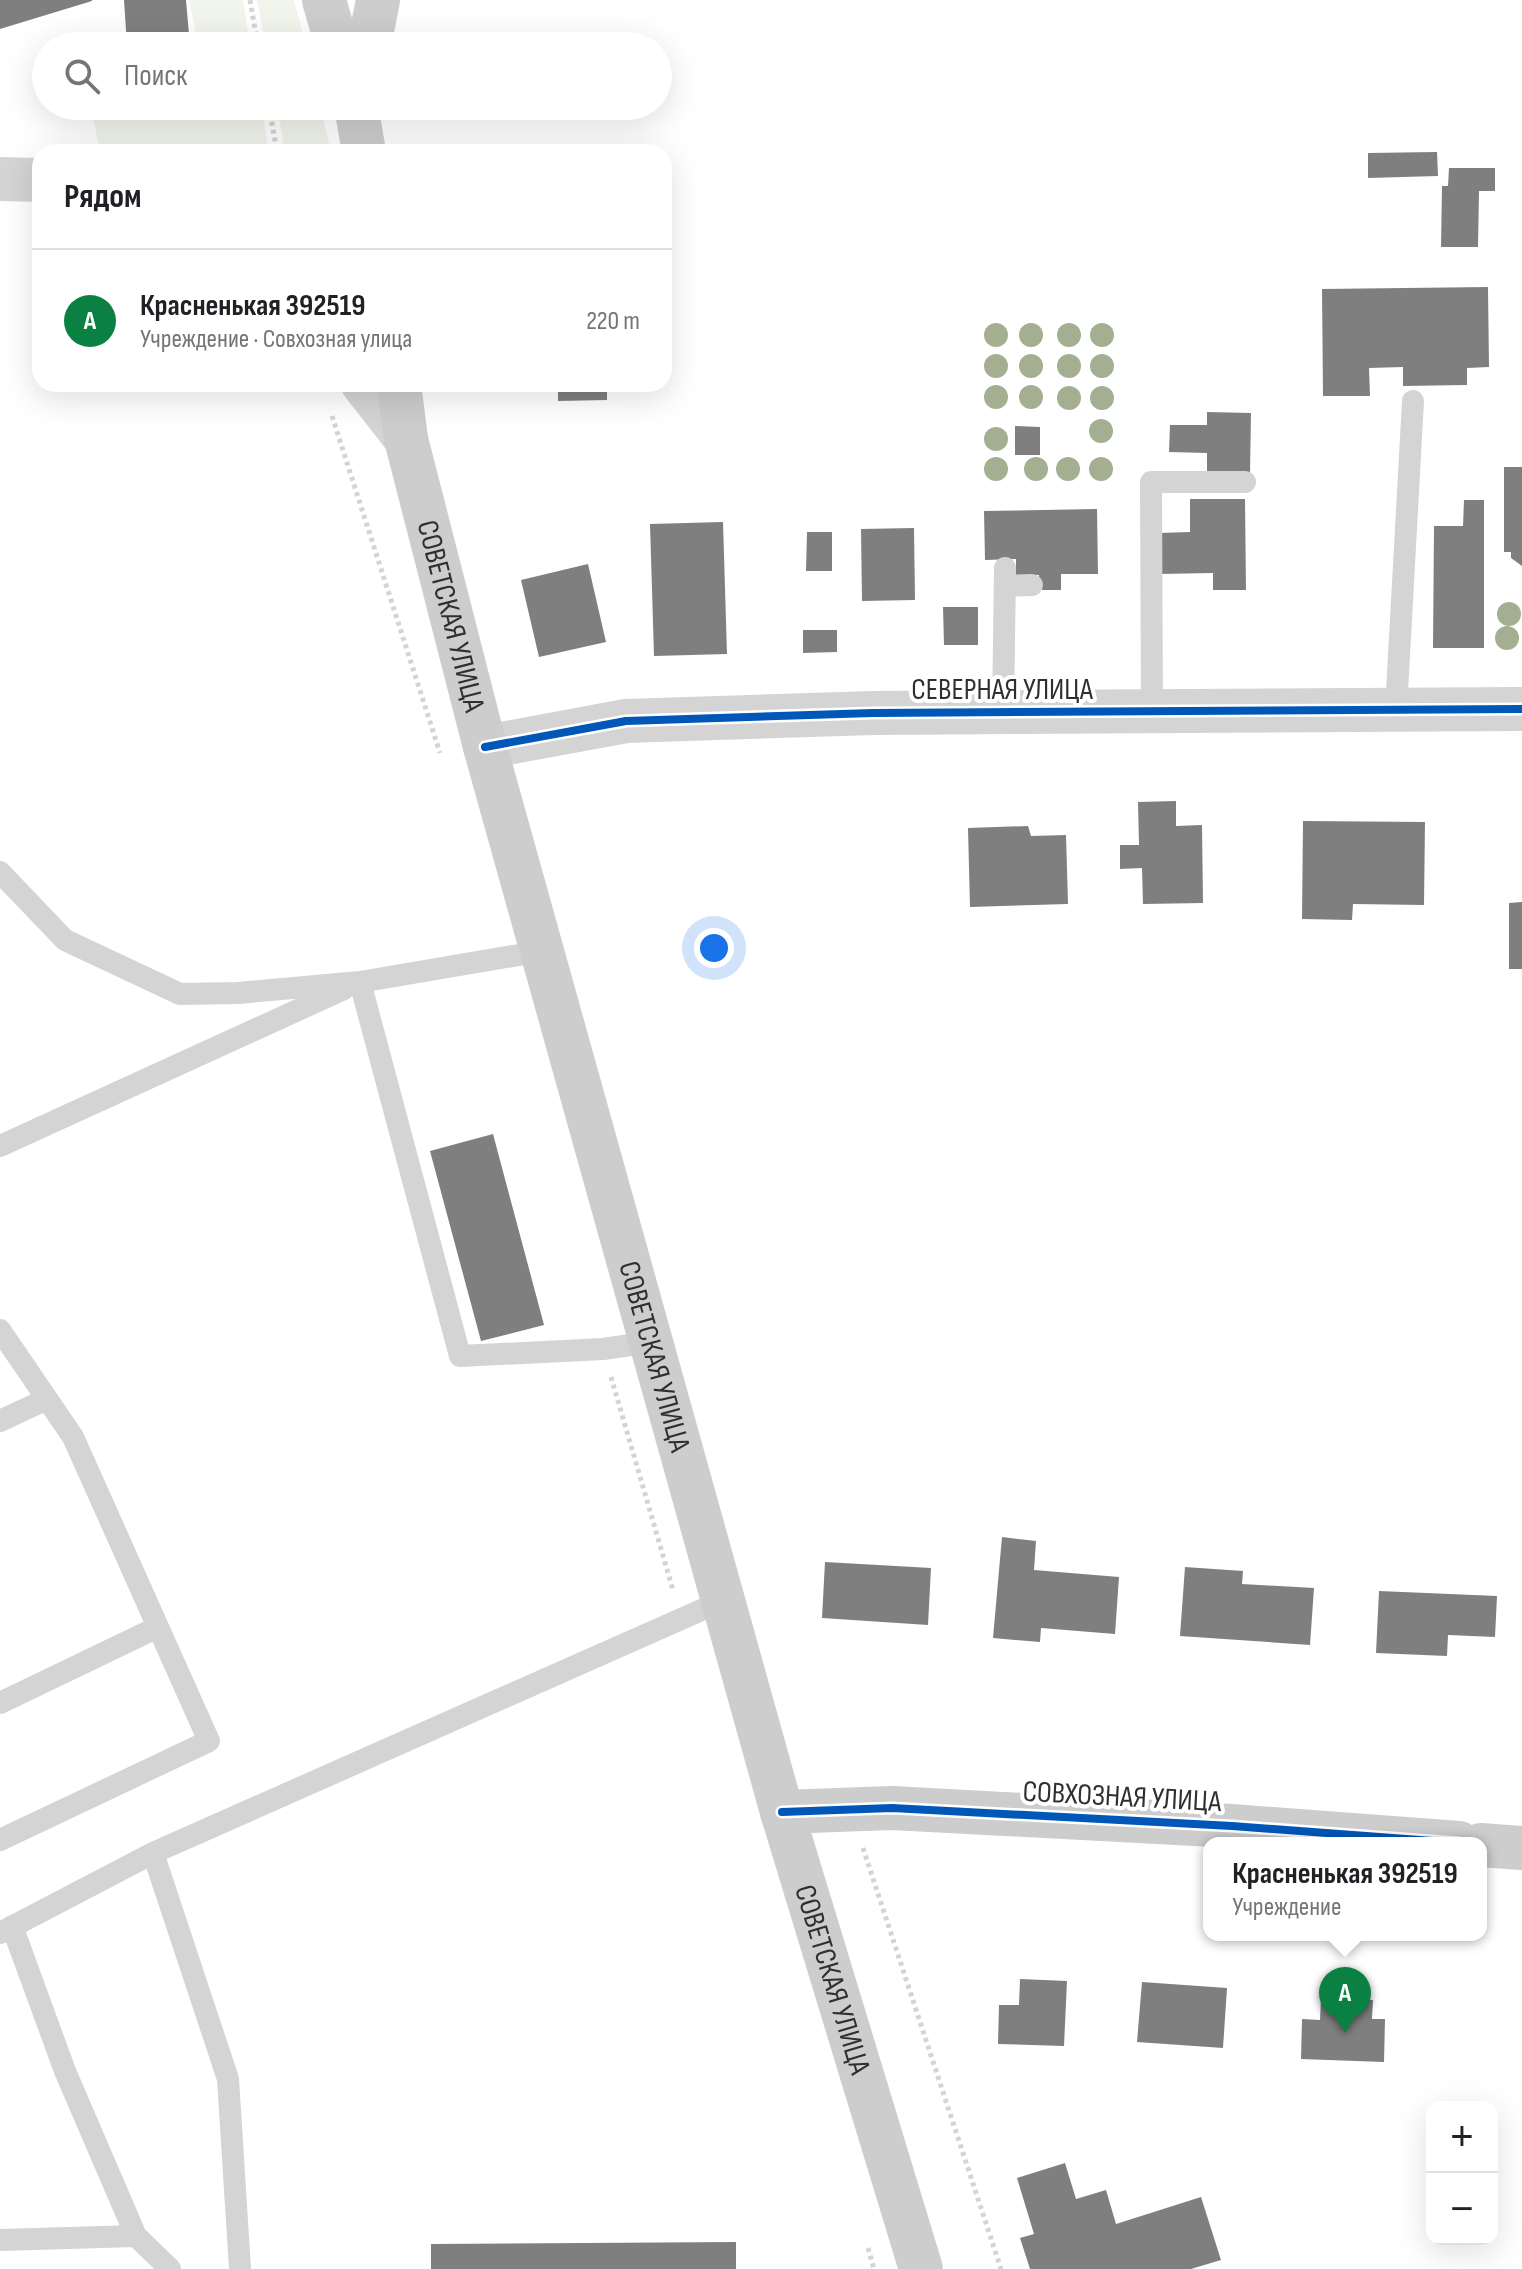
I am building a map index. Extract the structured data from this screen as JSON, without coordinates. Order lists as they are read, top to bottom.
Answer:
{
  "streets": {
    "main road": ["СОВЕТСКАЯ УЛИЦА", "СОВХОЗНАЯ УЛИЦА"],
    "street": ["СЕВЕРНАЯ УЛИЦА"]
  },
  "crossings": [
    ["СОВЕТСКАЯ УЛИЦА", "СЕВЕРНАЯ УЛИЦА"],
    ["СОВЕТСКАЯ УЛИЦА", "СОВХОЗНАЯ УЛИЦА"]
  ],
  "page": {
    "search": "Поиск",
    "heading": "Рядом",
    "list": [
      {
        "mark": "A",
        "name": "Красненькая 392519",
        "note": "Учреждение · Совхозная улица",
        "value": "220 m"
      }
    ],
    "popup": ["Красненькая 392519", "Учреждение"],
    "pins": "A",
    "map_buttons": ["+", "−"]
  }
}
